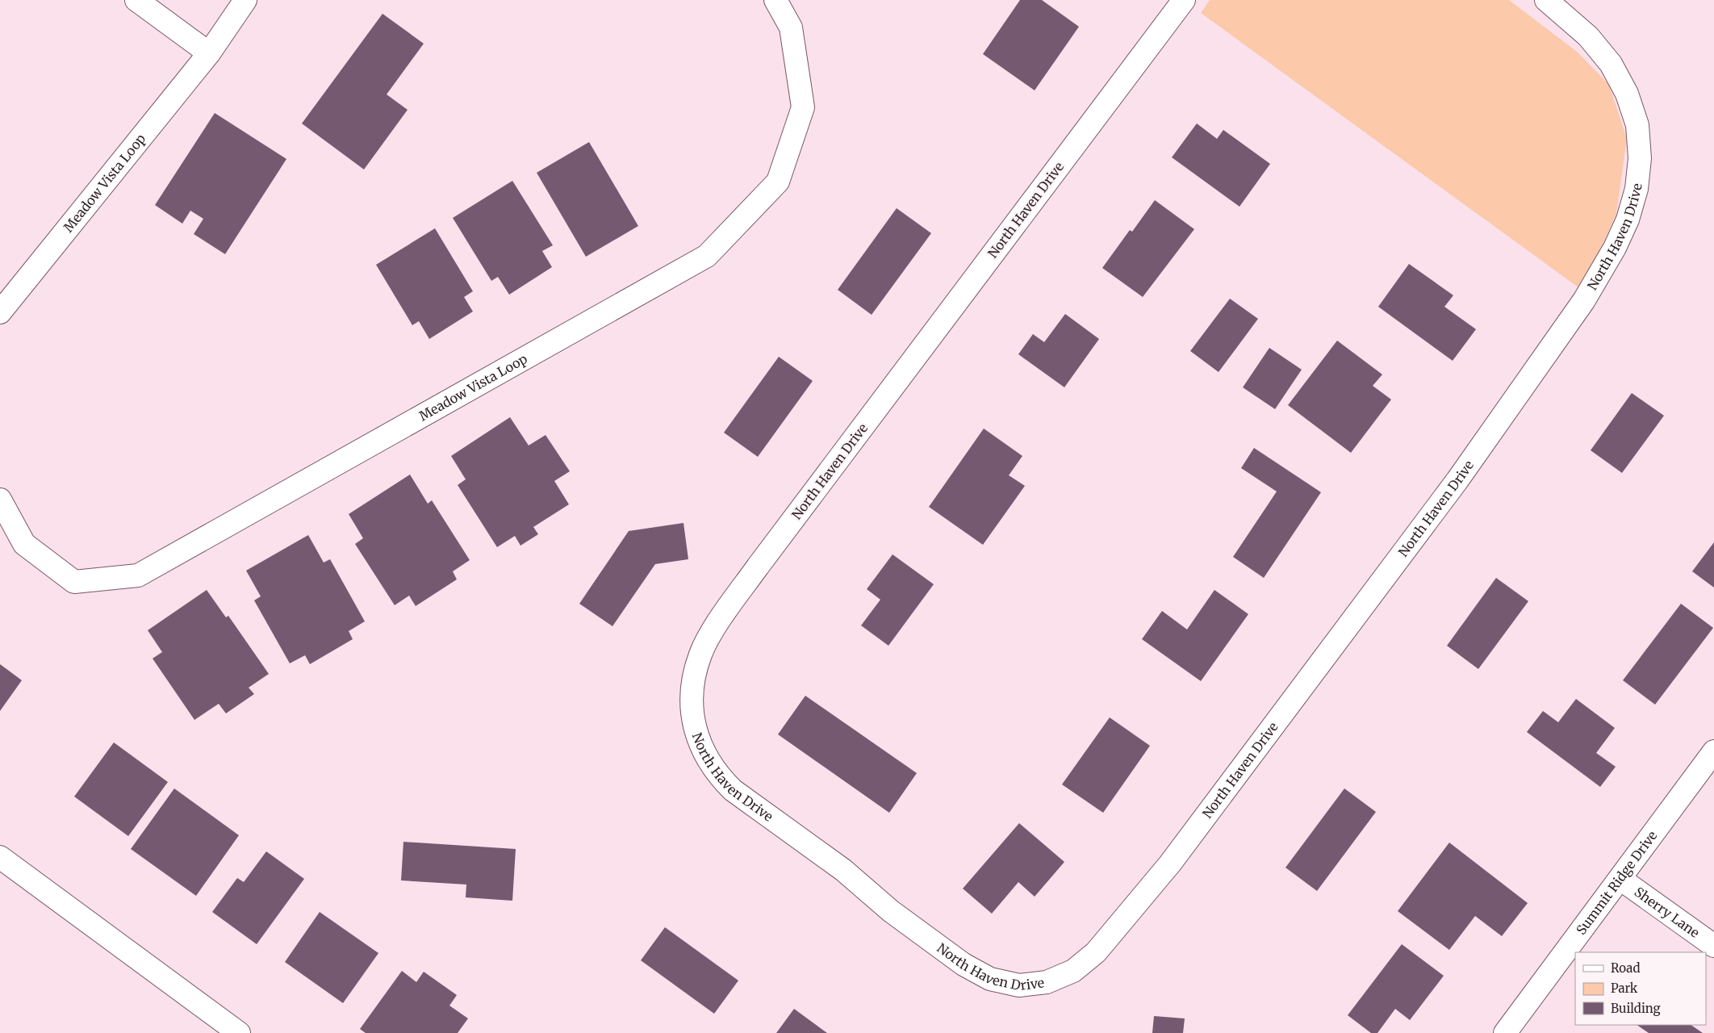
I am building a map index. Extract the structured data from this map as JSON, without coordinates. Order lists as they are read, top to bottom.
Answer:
{
  "streets": {
    "street": [
      "Meadow Vista Loop",
      "North Haven Drive",
      "Summit Ridge Drive",
      "Sherry Lane"
    ]
  },
  "crossings": [
    ["Summit Ridge Drive", "Sherry Lane"]
  ],
  "legend": ["Road", "Park", "Building"]
}
